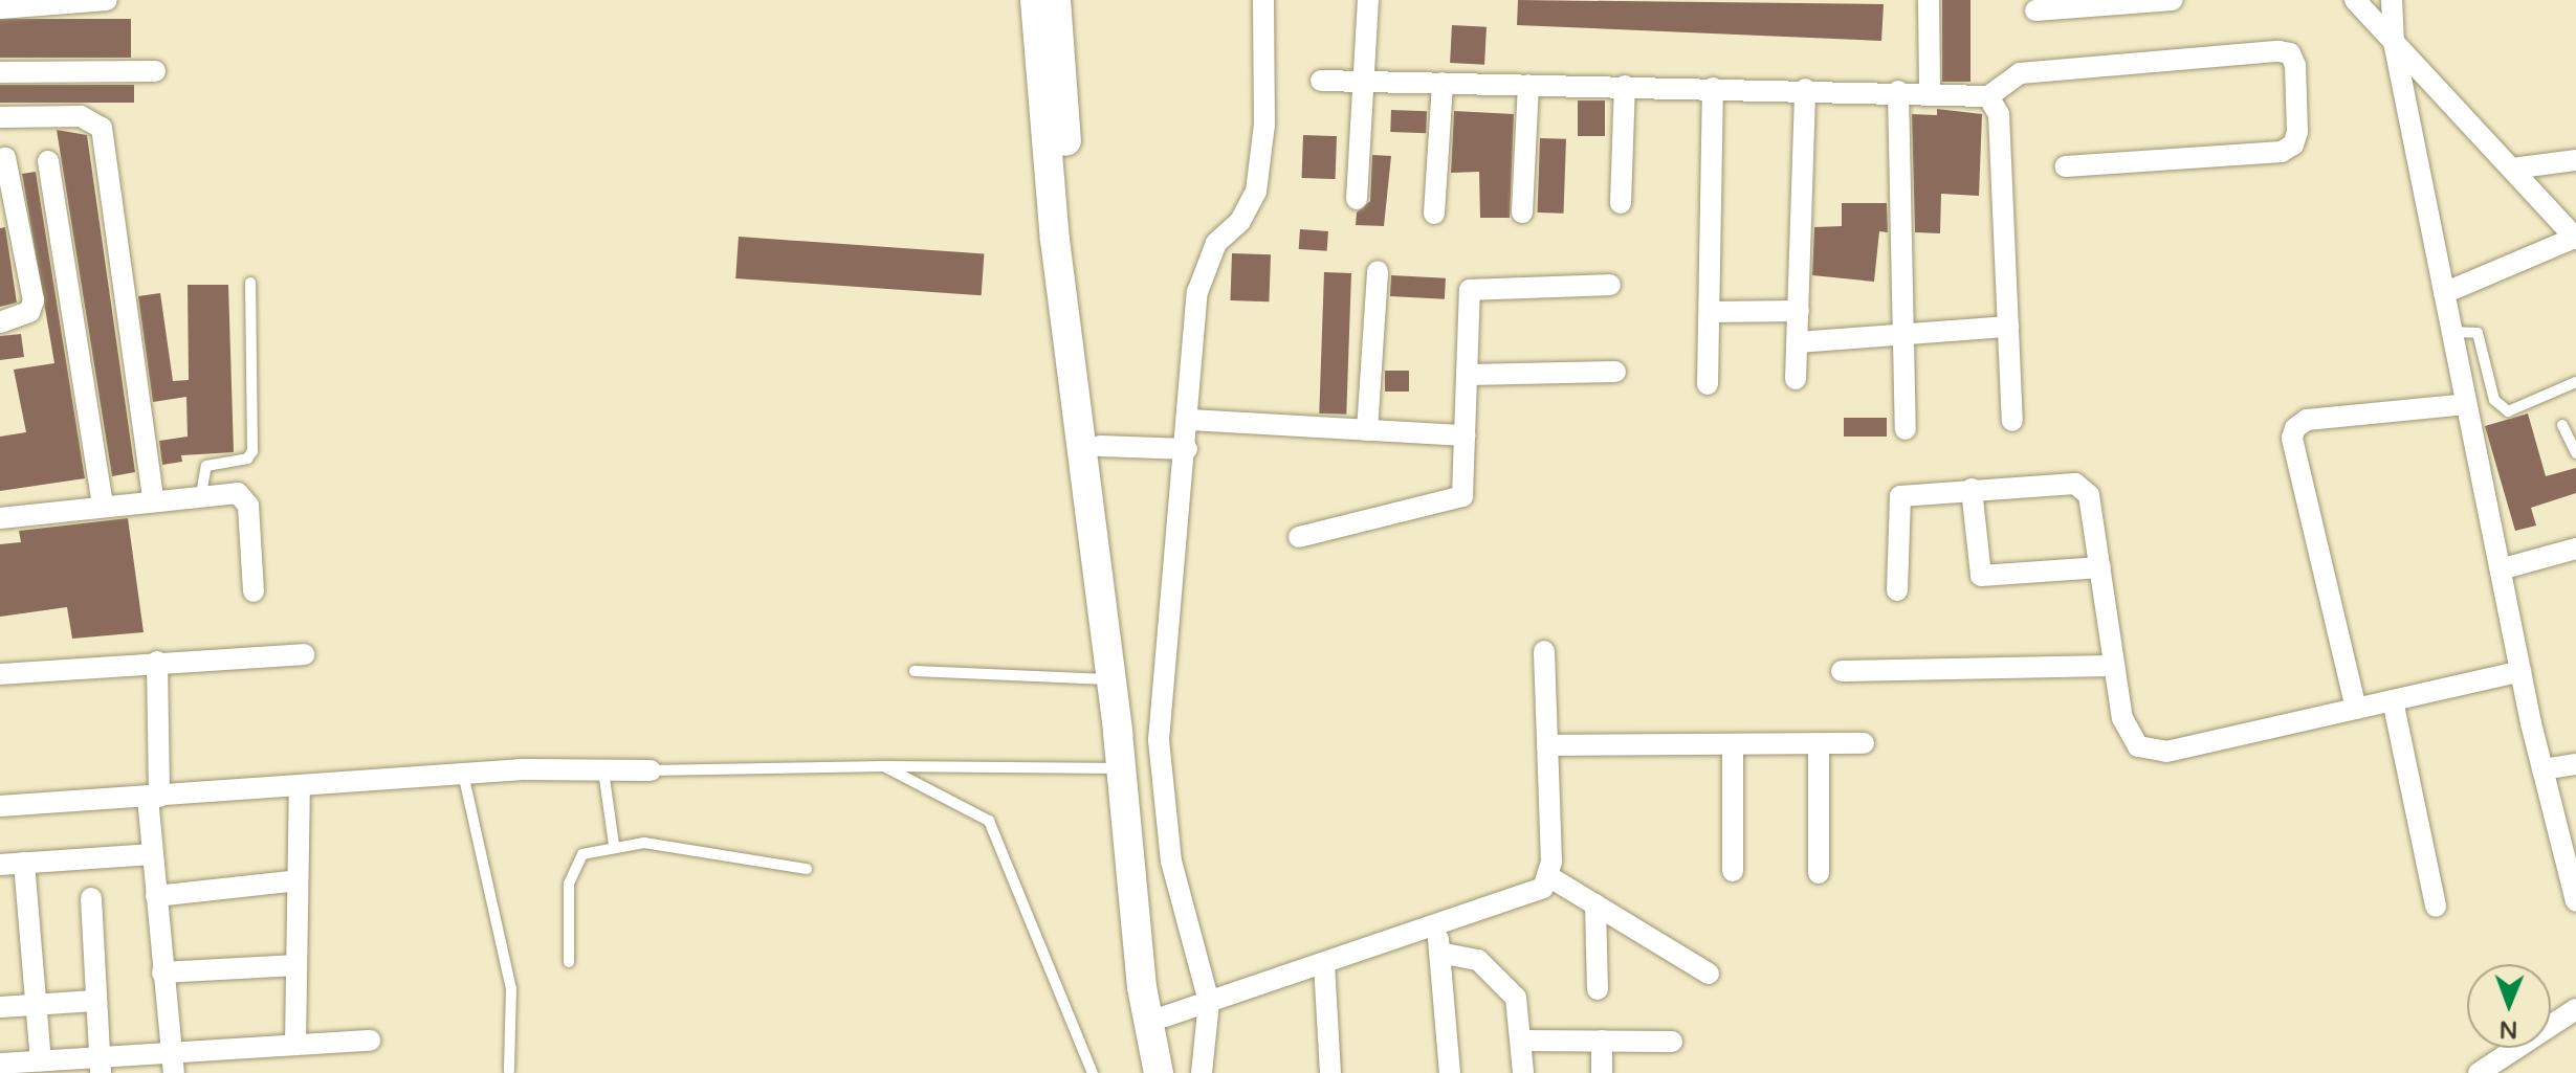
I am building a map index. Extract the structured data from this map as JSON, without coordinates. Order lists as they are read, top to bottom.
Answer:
{
  "north": "bottom"
}
